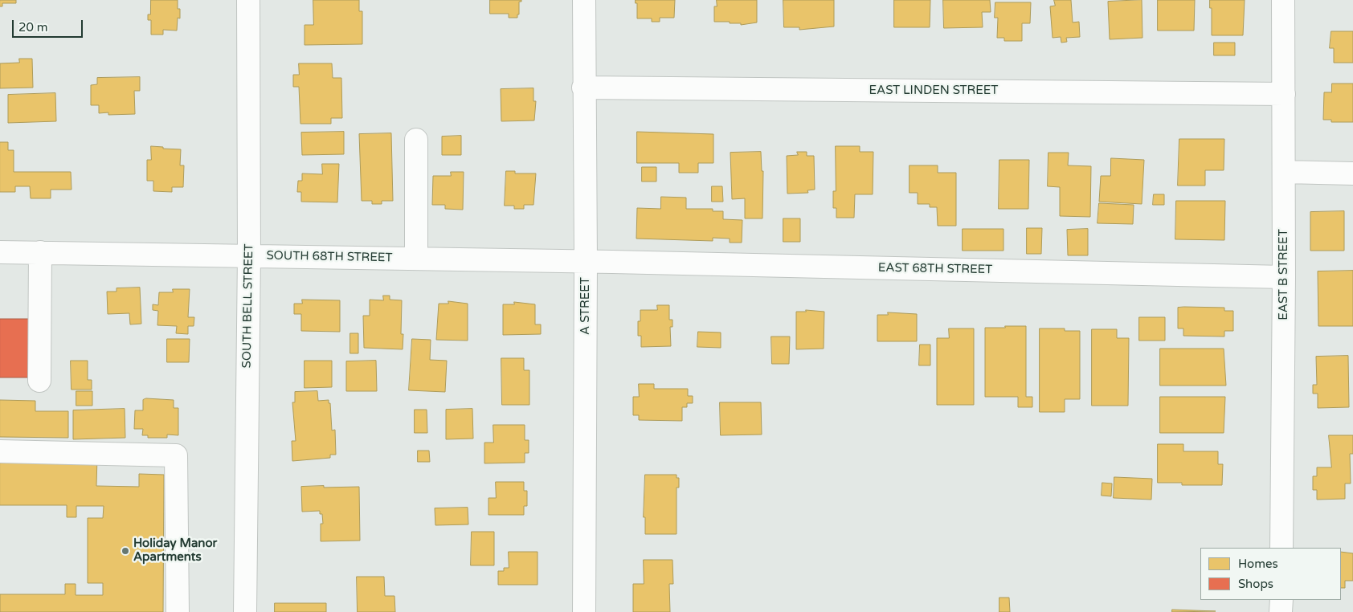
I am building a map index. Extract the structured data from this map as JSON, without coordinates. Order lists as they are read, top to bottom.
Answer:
{
  "streets": {
    "street": [
      "EAST LINDEN STREET",
      "SOUTH 68TH STREET",
      "EAST 68TH STREET",
      "EAST B STREET",
      "SOUTH BELL STREET",
      "A STREET"
    ]
  },
  "crossings": [
    ["EAST LINDEN STREET", "EAST B STREET"],
    ["EAST LINDEN STREET", "A STREET"],
    ["SOUTH 68TH STREET", "EAST 68TH STREET"],
    ["SOUTH 68TH STREET", "SOUTH BELL STREET"],
    ["SOUTH 68TH STREET", "A STREET"],
    ["EAST 68TH STREET", "EAST B STREET"],
    ["EAST 68TH STREET", "A STREET"]
  ],
  "places": ["Holiday Manor Apartments"],
  "legend": ["Homes", "Shops"],
  "scale_bar": "20 m"
}
